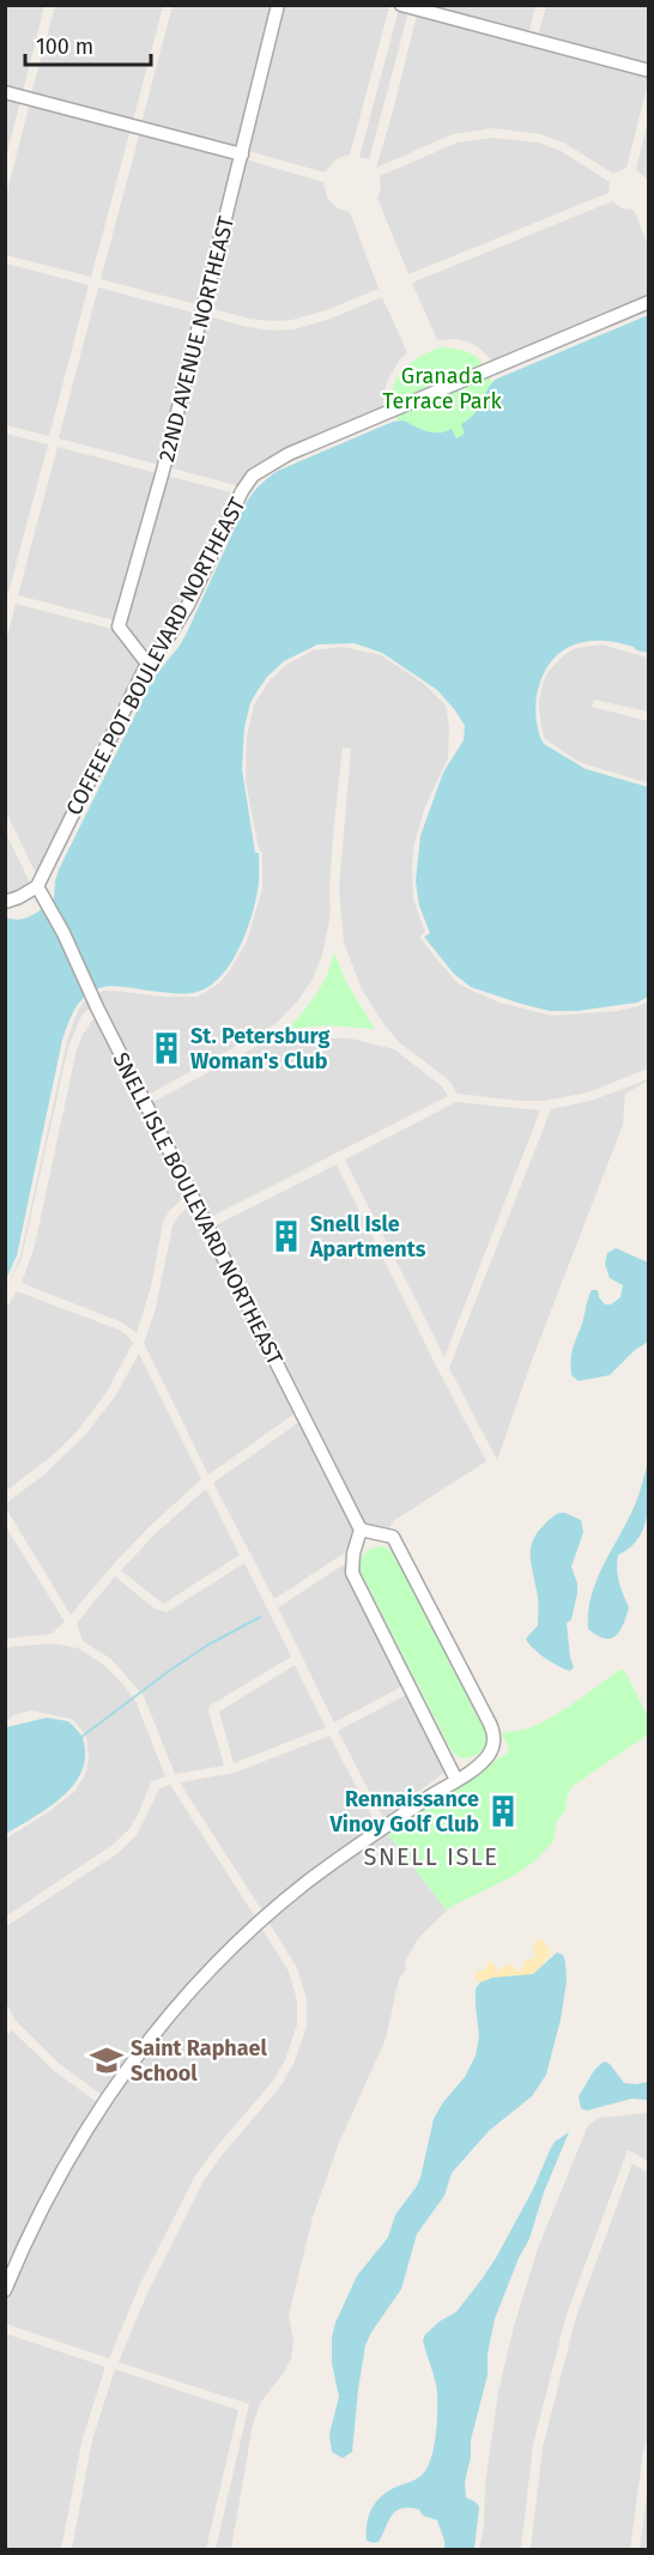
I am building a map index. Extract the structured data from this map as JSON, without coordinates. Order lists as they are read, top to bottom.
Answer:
{
  "streets": {
    "street": ["22ND AVENUE NORTHEAST", "COFFEE POT BOULEVARD NORTHEAST", "SNELL ISLE BOULEVARD NORTHEAST"]
  },
  "crossings": [
    ["22ND AVENUE NORTHEAST", "COFFEE POT BOULEVARD NORTHEAST"],
    ["COFFEE POT BOULEVARD NORTHEAST", "SNELL ISLE BOULEVARD NORTHEAST"]
  ],
  "districts": ["SNELL ISLE"],
  "parks": ["Granada Terrace Park"],
  "places": {
    "building": ["St. Petersburg Woman's Club", "Snell Isle Apartments", "Rennaissance Vinoy Golf Club"],
    "school or university": ["Saint Raphael School"]
  },
  "scale_bar": "100 m"
}
